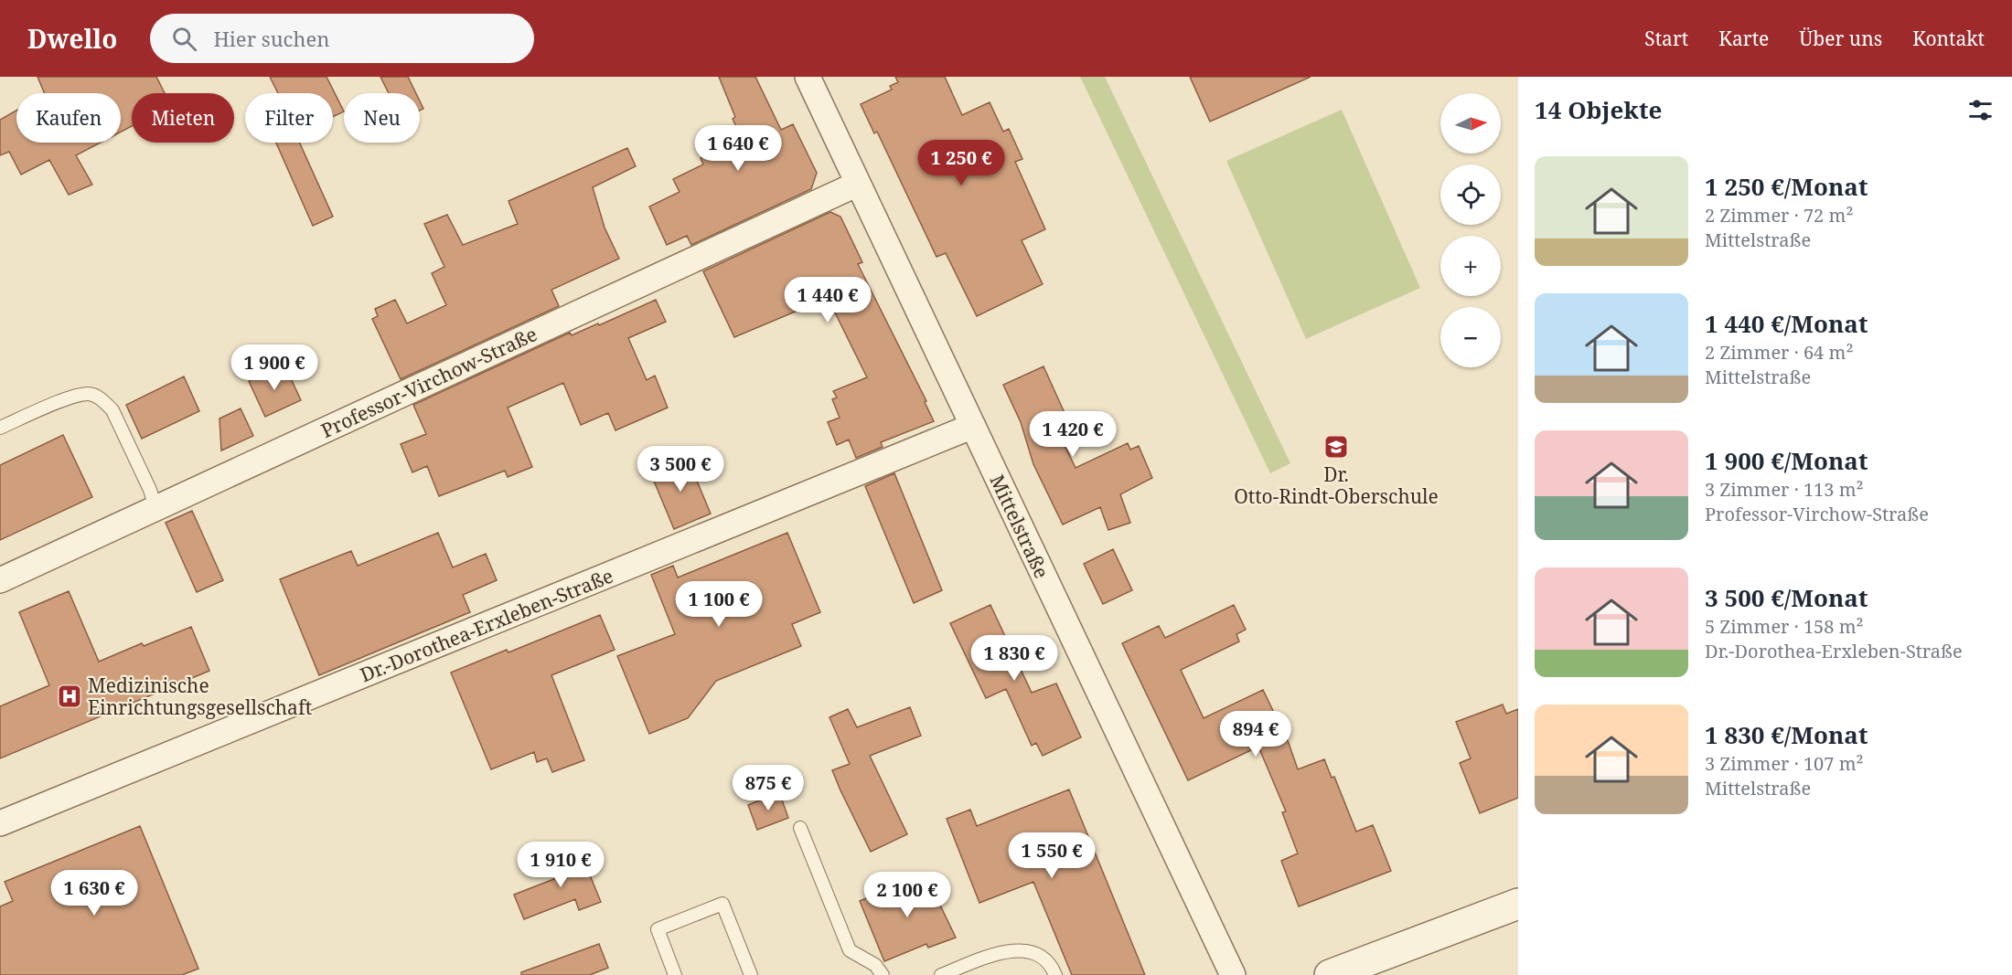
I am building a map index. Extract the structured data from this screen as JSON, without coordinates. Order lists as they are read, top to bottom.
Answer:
{
  "streets": {
    "street": ["Professor-Virchow-Straße", "Mittelstraße", "Dr.-Dorothea-Erxleben-Straße"]
  },
  "crossings": [
    ["Professor-Virchow-Straße", "Mittelstraße"],
    ["Mittelstraße", "Dr.-Dorothea-Erxleben-Straße"]
  ],
  "places": {
    "school or university": ["Dr. Otto-Rindt-Oberschule"],
    "hospital": ["Medizinische Einrichtungsgesellschaft"]
  },
  "north": "right",
  "page": {
    "header": "Dwello",
    "search": "Hier suchen",
    "nav": [
      "Start",
      "Karte",
      "Über uns",
      "Kontakt"
    ],
    "heading": "14 Objekte",
    "map_buttons": ["+", "−"],
    "chip": [
      "Kaufen",
      "Mieten",
      "Filter",
      "Neu"
    ],
    "price": [
      "1 640 €",
      "1 250 €",
      "1 440 €",
      "1 900 €",
      "1 420 €",
      "3 500 €",
      "1 100 €",
      "1 830 €",
      "894 €",
      "875 €",
      "1 550 €",
      "1 910 €",
      "1 630 €",
      "2 100 €"
    ],
    "list": [
      {
        "name": "1 250 €/Monat",
        "note": "2 Zimmer · 72 m² · Mittelstraße"
      },
      {
        "name": "1 440 €/Monat",
        "note": "2 Zimmer · 64 m² · Mittelstraße"
      },
      {
        "name": "1 900 €/Monat",
        "note": "3 Zimmer · 113 m² · Professor-Virchow-Straße"
      },
      {
        "name": "3 500 €/Monat",
        "note": "5 Zimmer · 158 m² · Dr.-Dorothea-Erxleben-Straße"
      },
      {
        "name": "1 830 €/Monat",
        "note": "3 Zimmer · 107 m² · Mittelstraße"
      }
    ]
  }
}
